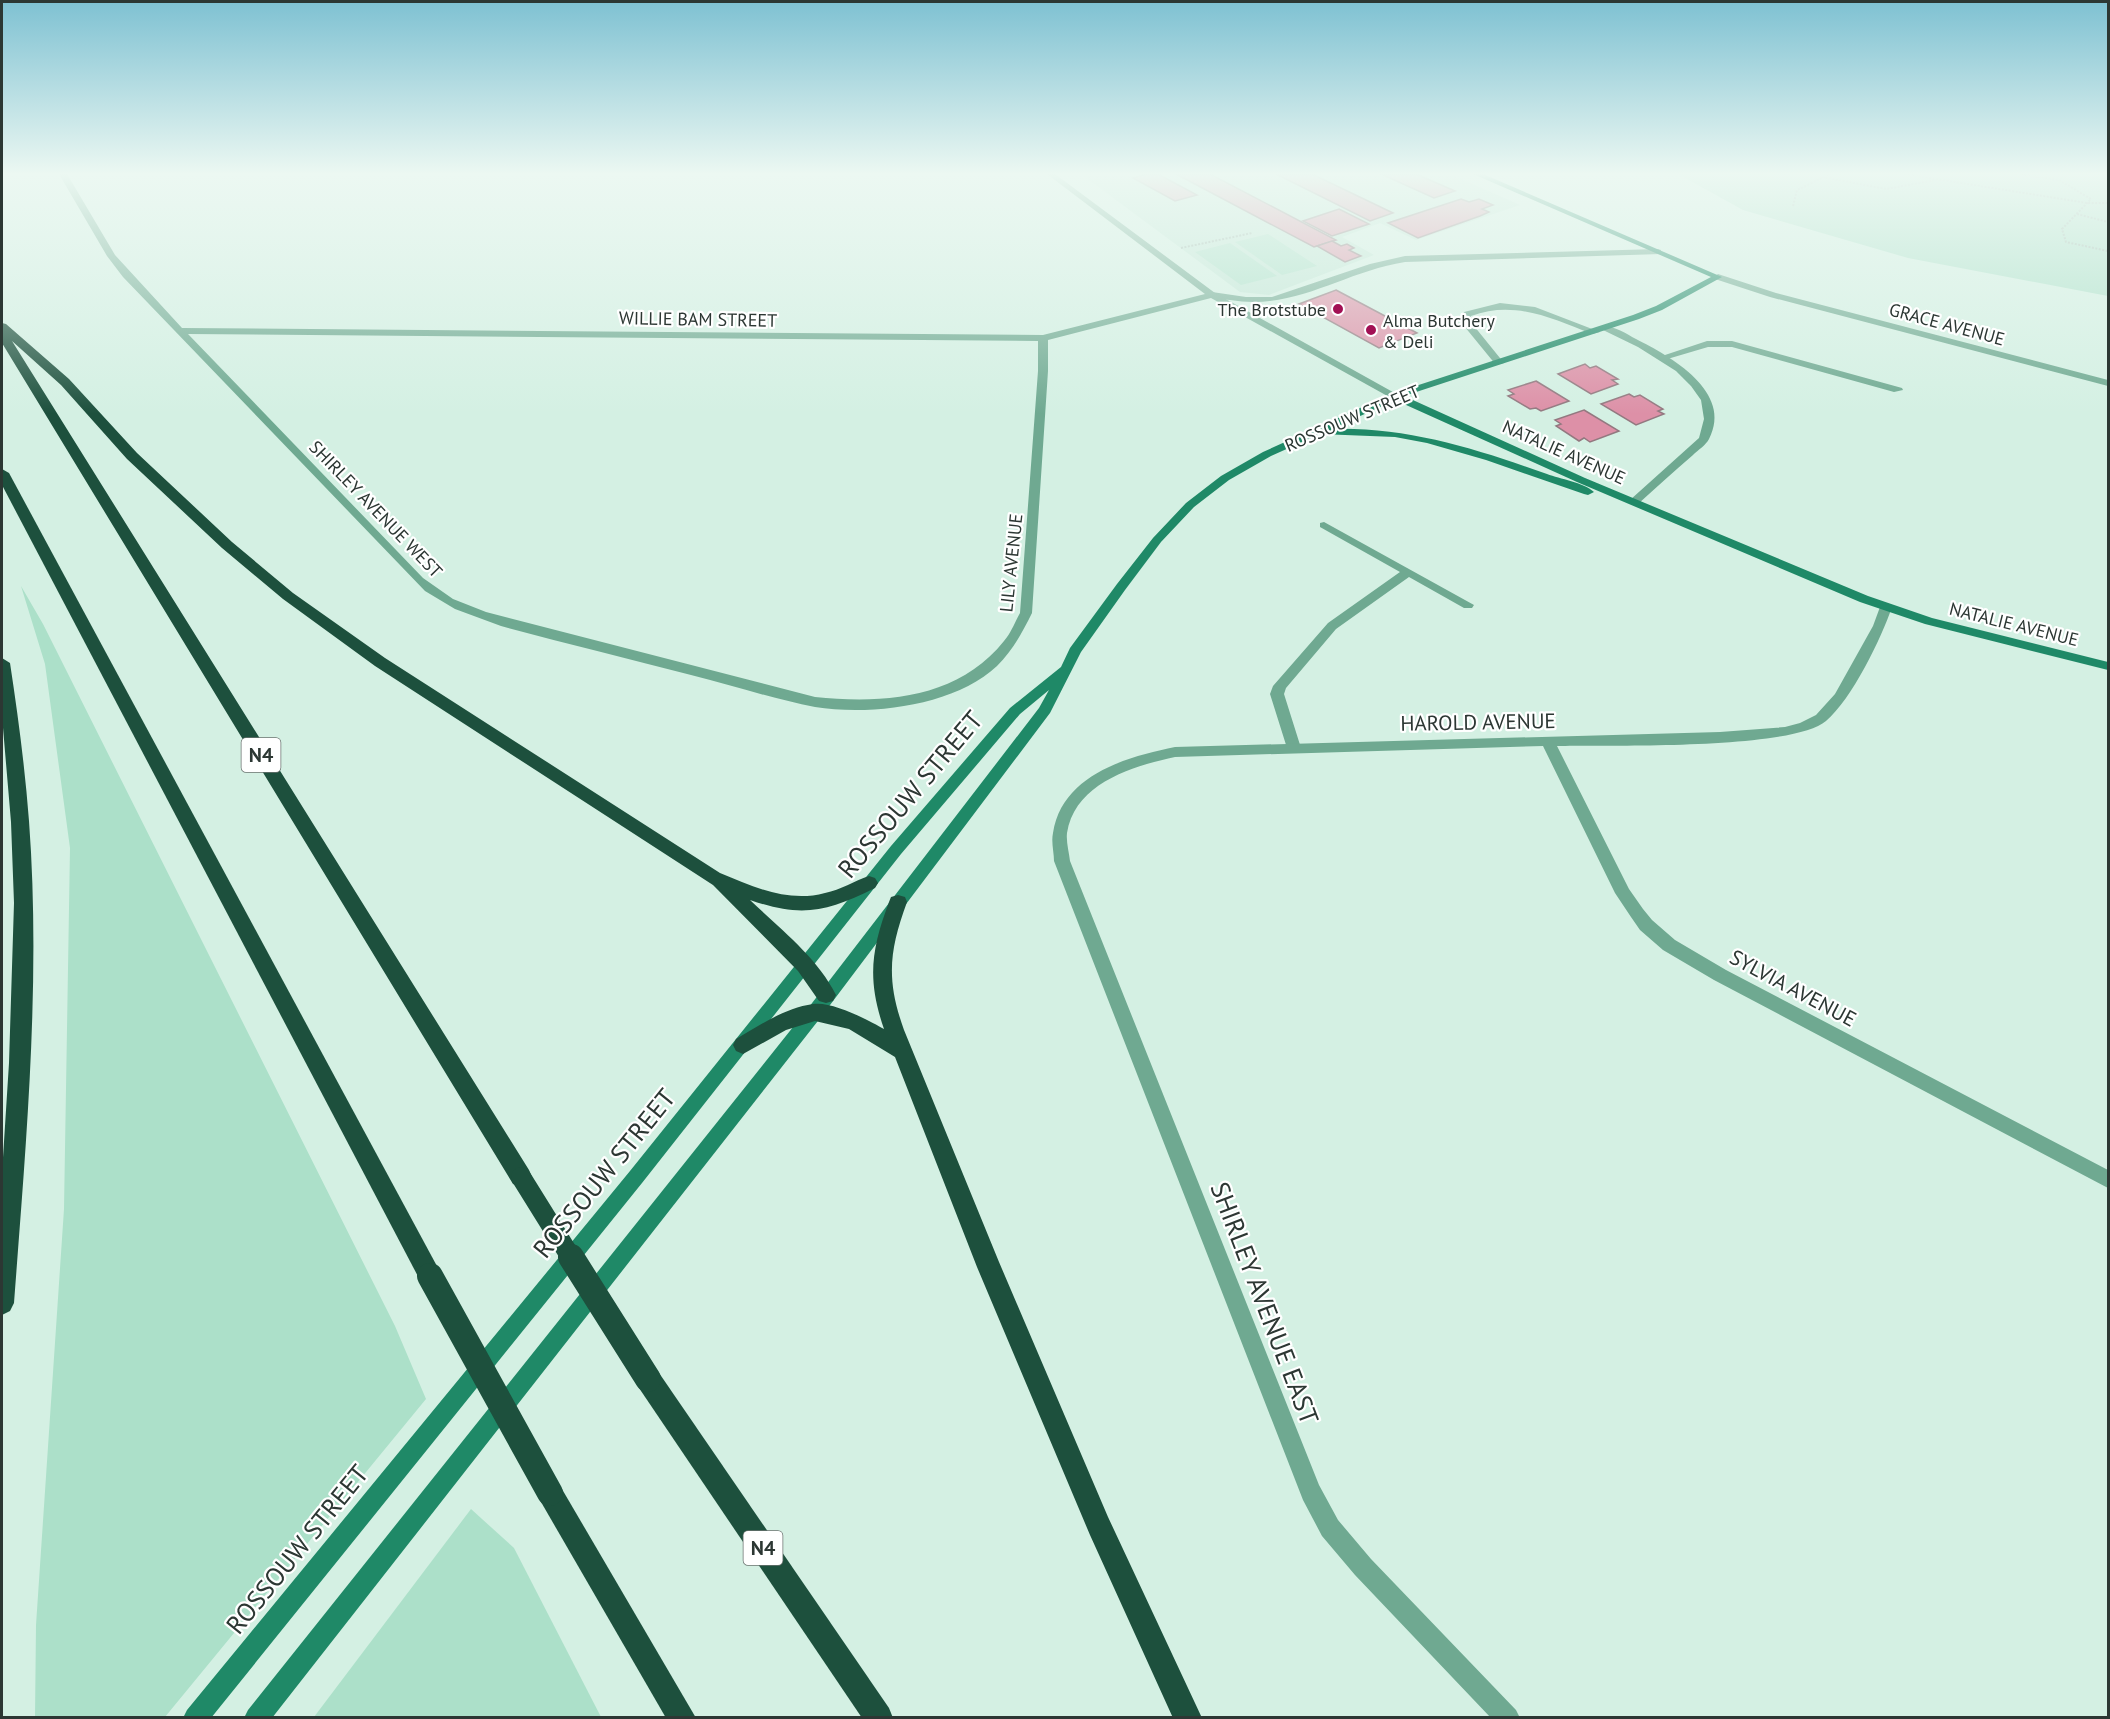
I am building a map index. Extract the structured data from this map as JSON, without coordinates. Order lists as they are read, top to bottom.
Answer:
{
  "streets": {
    "highway": ["N4"],
    "main road": ["GRACE AVENUE", "ROSSOUW STREET", "NATALIE AVENUE"],
    "street": [
      "WILLIE BAM STREET",
      "SHIRLEY AVENUE WEST",
      "LILY AVENUE",
      "HAROLD AVENUE",
      "SYLVIA AVENUE",
      "SHIRLEY AVENUE EAST"
    ]
  },
  "crossings": [
    ["WILLIE BAM STREET", "NATALIE AVENUE"],
    ["WILLIE BAM STREET", "SHIRLEY AVENUE WEST"],
    ["WILLIE BAM STREET", "LILY AVENUE"],
    ["GRACE AVENUE", "ROSSOUW STREET"],
    ["ROSSOUW STREET", "NATALIE AVENUE"],
    ["NATALIE AVENUE", "HAROLD AVENUE"],
    ["SHIRLEY AVENUE WEST", "LILY AVENUE"],
    ["HAROLD AVENUE", "SYLVIA AVENUE"],
    ["HAROLD AVENUE", "SHIRLEY AVENUE EAST"]
  ],
  "places": ["The Brotstube", "Alma Butchery & Deli"]
}
